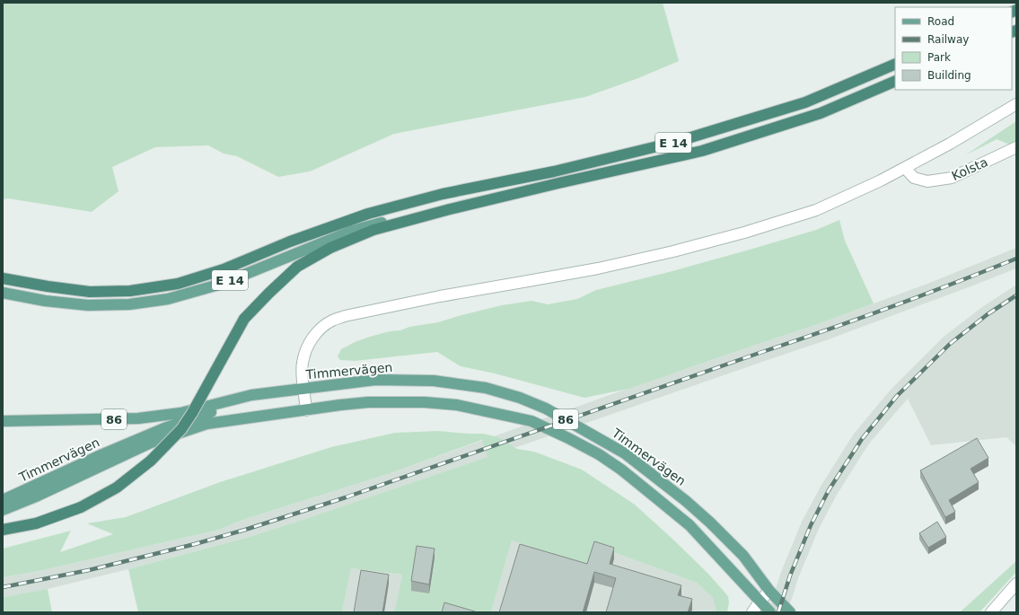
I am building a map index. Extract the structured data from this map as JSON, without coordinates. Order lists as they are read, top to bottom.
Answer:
{
  "streets": {
    "highway": ["E 14"],
    "main road": ["Timmervägen", "86"],
    "street": ["Kolsta"]
  },
  "crossings": [
    ["Timmervägen", "86"]
  ],
  "legend": [
    "Road",
    "Railway",
    "Park",
    "Building"
  ]
}
